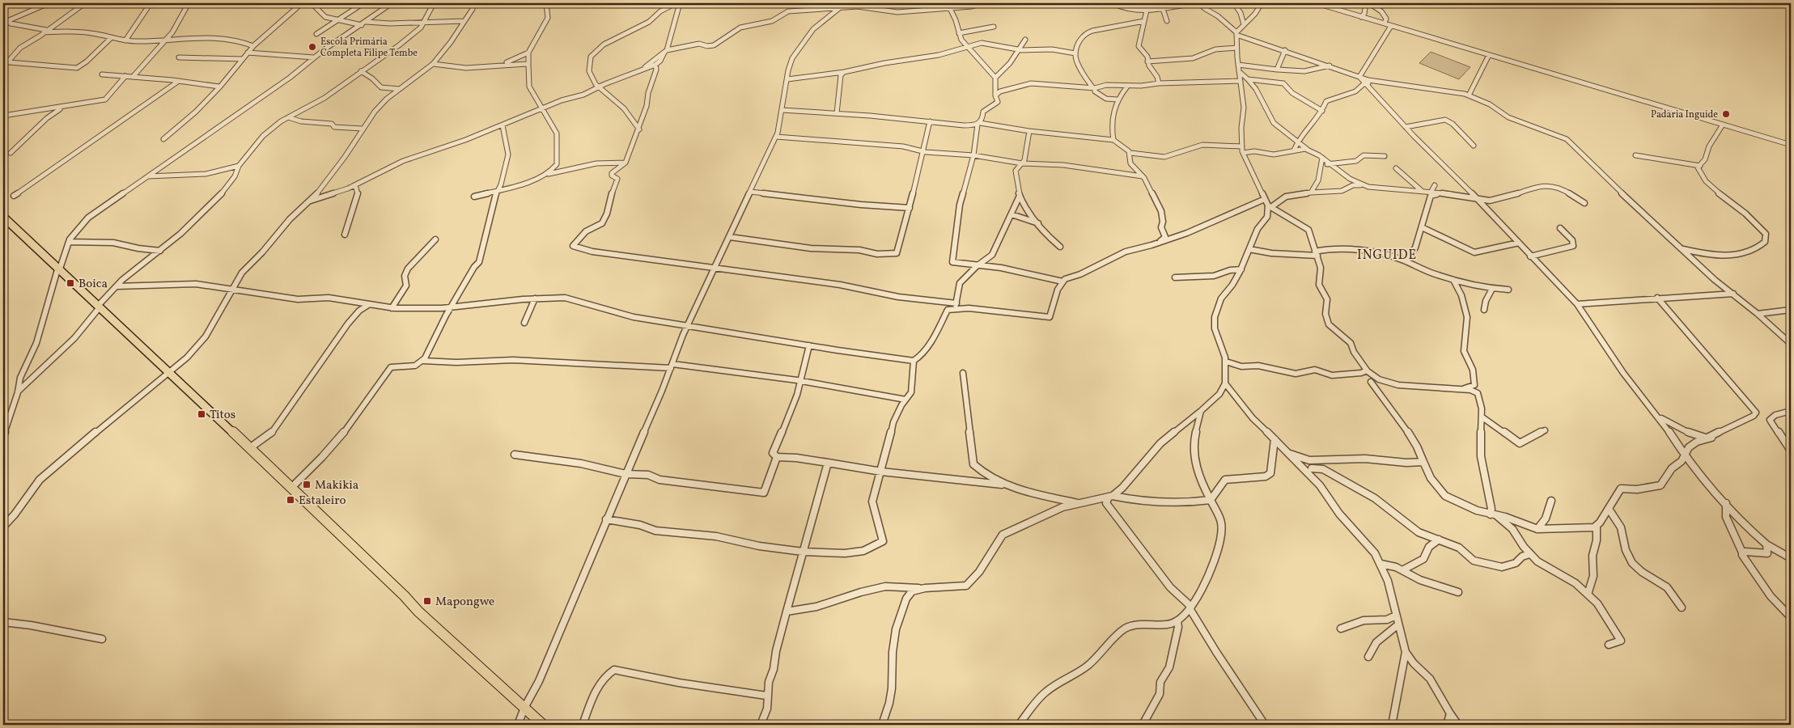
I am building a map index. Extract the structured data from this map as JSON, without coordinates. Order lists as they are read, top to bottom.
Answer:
{
  "districts": ["INGUIDE"],
  "places": {
    "other": ["Escola Primária Completa Filipe Tembe", "Padaria Inguide"],
    "transit": [
      "Boica",
      "Titos",
      "Makikia",
      "Estaleiro",
      "Mapongwe"
    ]
  }
}
